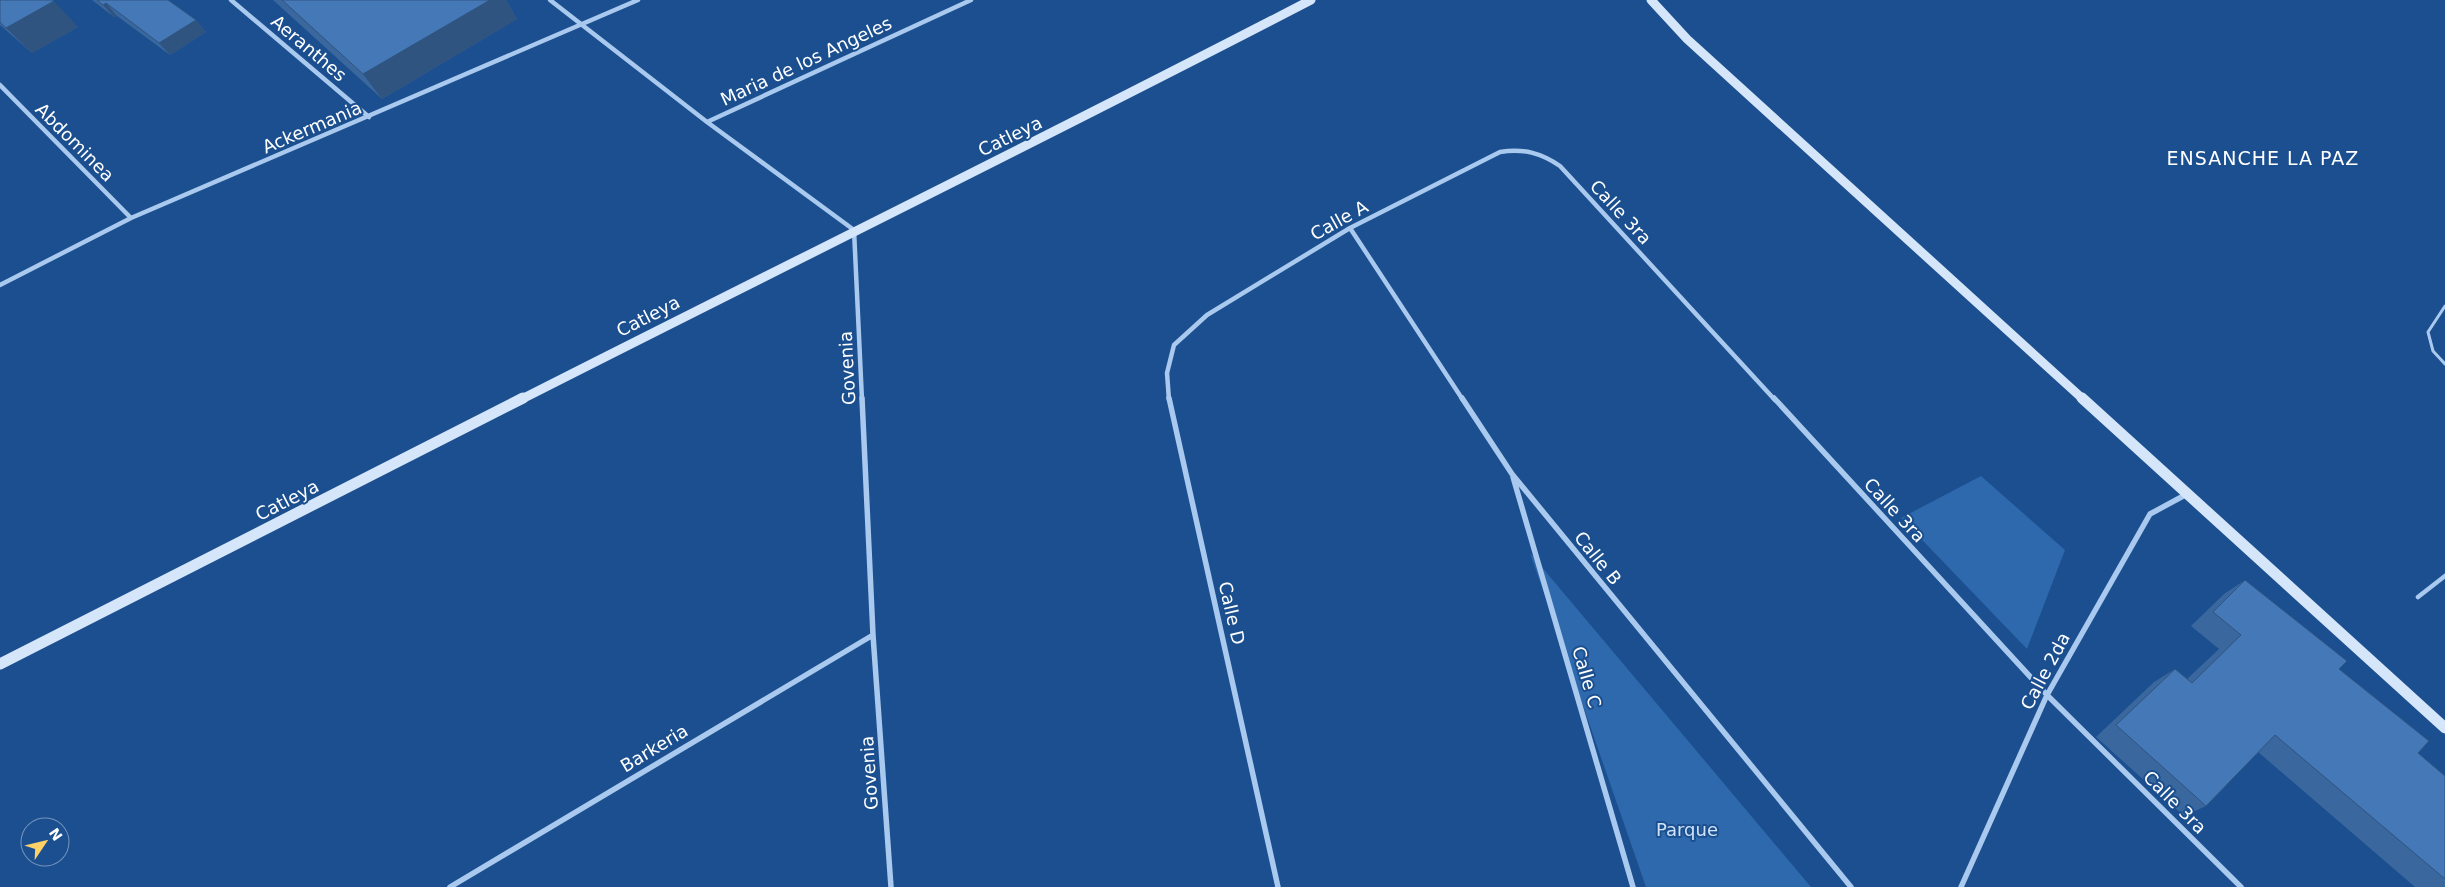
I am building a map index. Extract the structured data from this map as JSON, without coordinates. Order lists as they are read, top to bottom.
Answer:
{
  "streets": {
    "street": [
      "Aeranthes",
      "Maria de los Angeles",
      "Ackermania",
      "Catleya",
      "Abdominea",
      "Calle 3ra",
      "Calle A",
      "Govenia",
      "Calle B",
      "Calle D",
      "Calle 2da",
      "Calle C",
      "Barkeria"
    ]
  },
  "crossings": [
    ["Aeranthes", "Ackermania"],
    ["Ackermania", "Abdominea"],
    ["Catleya", "Govenia"],
    ["Calle 3ra", "Calle A"],
    ["Calle 3ra", "Calle 2da"],
    ["Calle A", "Calle B"],
    ["Calle A", "Calle D"],
    ["Govenia", "Barkeria"],
    ["Calle B", "Calle C"]
  ],
  "districts": ["ENSANCHE LA PAZ"],
  "parks": ["Parque"],
  "north": "top right"
}
